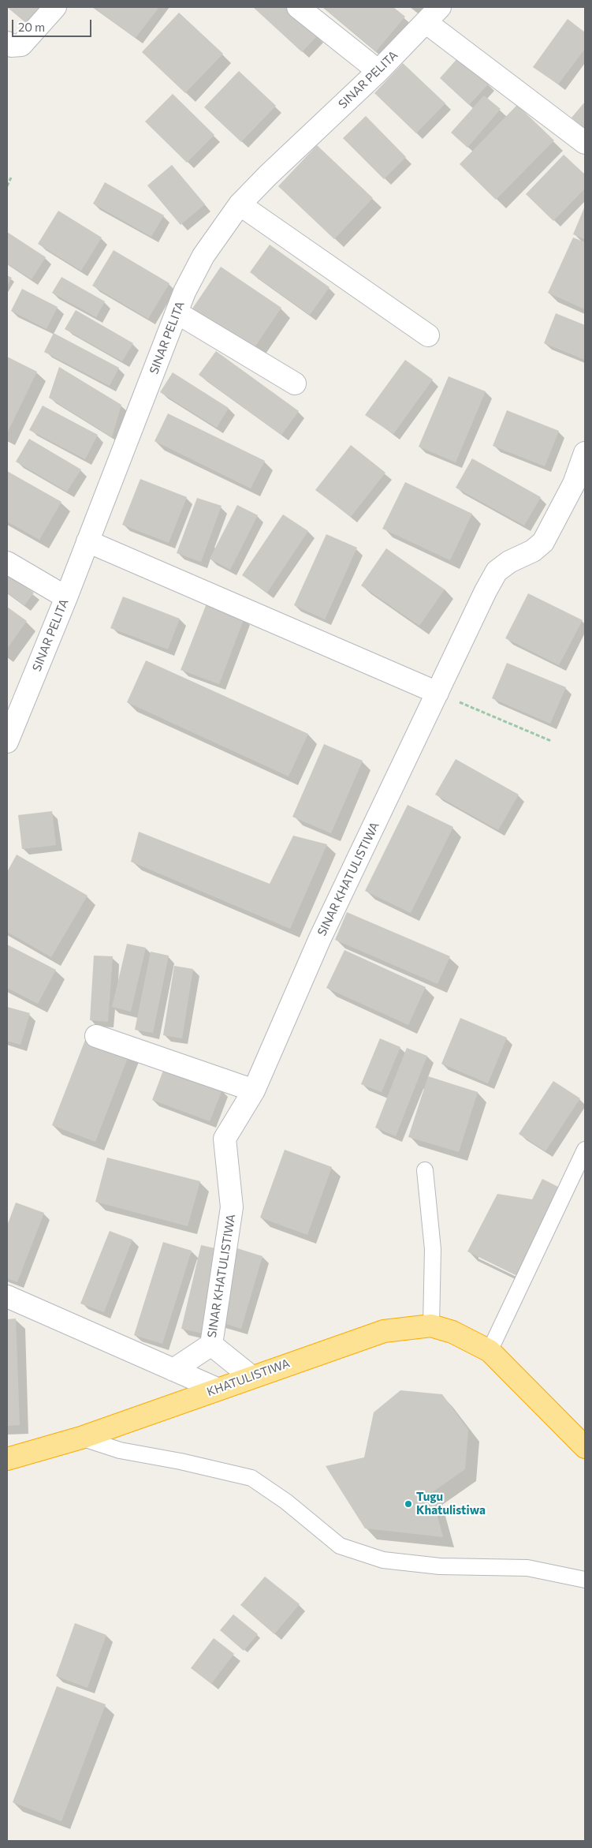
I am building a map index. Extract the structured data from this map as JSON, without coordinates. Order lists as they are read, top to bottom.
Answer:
{
  "streets": {
    "highway": ["KHATULISTIWA"],
    "street": ["SINAR PELITA", "SINAR KHATULISTIWA"]
  },
  "places": ["Tugu Khatulistiwa"],
  "scale_bar": "20 m"
}
